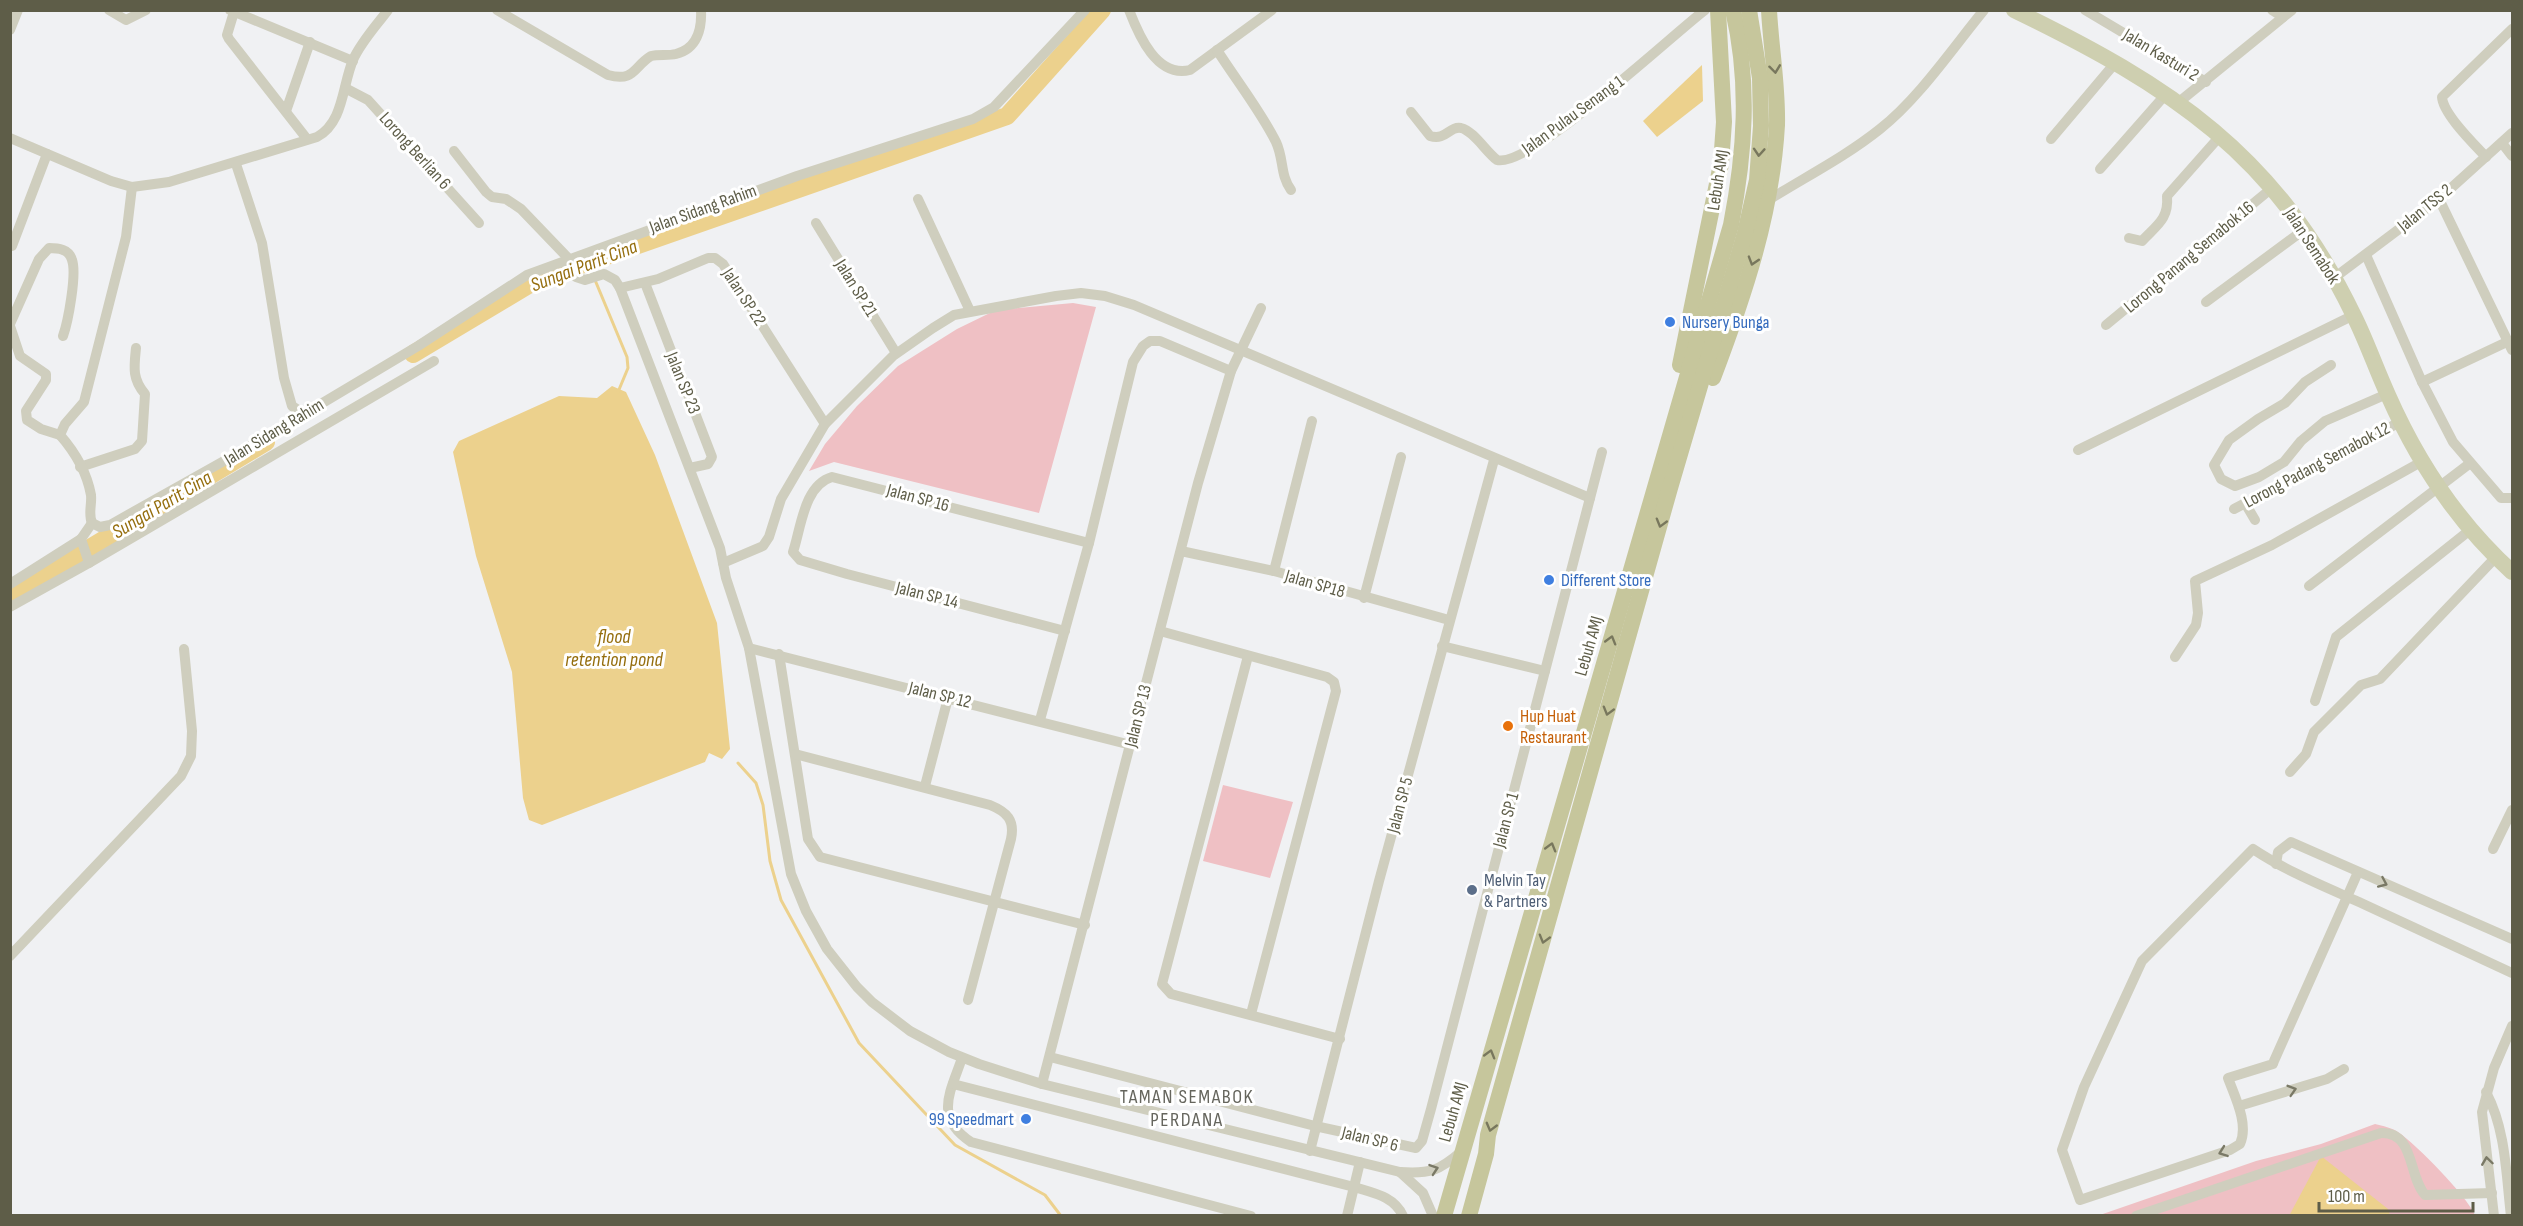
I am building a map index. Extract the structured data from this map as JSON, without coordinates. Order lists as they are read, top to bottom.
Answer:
{
  "streets": {
    "highway": ["Lebuh AMJ"],
    "main road": ["Jalan Semabok"],
    "street": [
      "Jalan Kasturi 2",
      "Jalan Pulau Senang 1",
      "Lorong Berlian 6",
      "Jalan TSS 2",
      "Jalan Sidang Rahim",
      "Lorong Panang Semabok 16",
      "Jalan SP 21",
      "Jalan SP 22",
      "Jalan SP 23",
      "Lorong Padang Semabok 12",
      "Jalan SP 16",
      "Jalan SP18",
      "Jalan SP 14",
      "Jalan SP 12",
      "Jalan SP 13",
      "Jalan SP 5",
      "Jalan SP 1",
      "Jalan SP 6"
    ]
  },
  "crossings": [
    ["Jalan TSS 2", "Jalan Semabok"],
    ["Jalan Semabok", "Lorong Panang Semabok 16"],
    ["Jalan Semabok", "Lorong Padang Semabok 12"],
    ["Jalan SP 22", "Jalan SP 23"],
    ["Jalan SP 16", "Jalan SP 14"],
    ["Jalan SP18", "Jalan SP 13"],
    ["Jalan SP18", "Jalan SP 5"],
    ["Jalan SP 12", "Jalan SP 13"],
    ["Jalan SP 13", "Jalan SP 6"],
    ["Jalan SP 5", "Jalan SP 6"],
    ["Jalan SP 1", "Jalan SP 6"]
  ],
  "districts": ["TAMAN SEMABOK PERDANA"],
  "water": ["Sungai Parit Cina", "flood retention pond"],
  "places": [
    "Nursery Bunga",
    "Different Store",
    "Hup Huat Restaurant",
    "Melvin Tay & Partners",
    "99 Speedmart"
  ],
  "scale_bar": "100 m"
}
